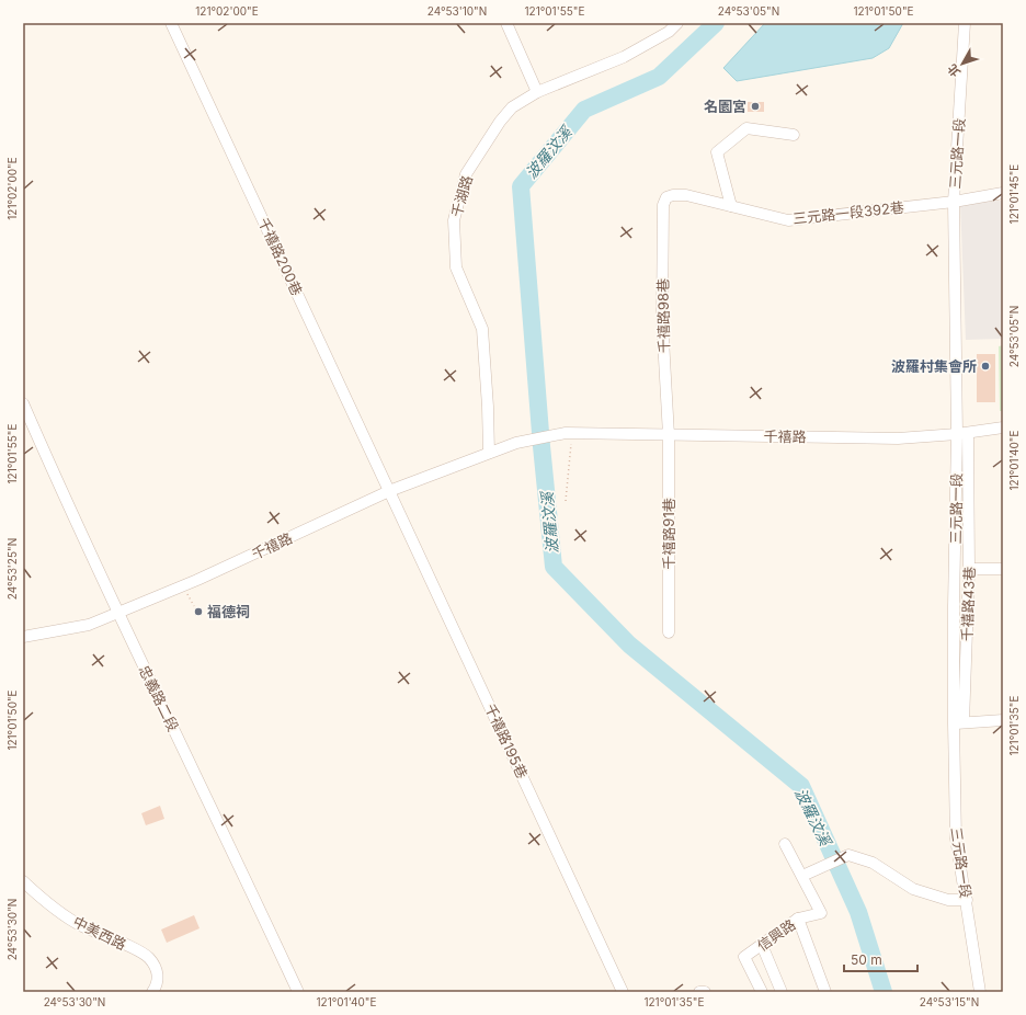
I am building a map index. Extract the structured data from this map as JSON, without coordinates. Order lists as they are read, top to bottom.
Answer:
{
  "streets": {
    "street": [
      "三元路一段",
      "千湖路",
      "三元路一段392巷",
      "千禧路200巷",
      "千禧路98巷",
      "千禧路",
      "千禧路91巷",
      "千禧路43巷",
      "忠義路二段",
      "千禧路195巷",
      "中美西路",
      "信興路"
    ]
  },
  "crossings": [
    ["三元路一段", "三元路一段392巷"],
    ["三元路一段", "千禧路"],
    ["三元路一段", "千禧路43巷"],
    ["千湖路", "千禧路"],
    ["三元路一段392巷", "千禧路98巷"],
    ["千禧路200巷", "千禧路"],
    ["千禧路200巷", "千禧路195巷"],
    ["千禧路98巷", "千禧路"],
    ["千禧路98巷", "千禧路91巷"],
    ["千禧路", "千禧路91巷"],
    ["千禧路", "千禧路43巷"],
    ["千禧路", "忠義路二段"],
    ["千禧路", "千禧路195巷"]
  ],
  "water": ["波羅汶溪"],
  "places": ["名園宮", "波羅村集會所", "福德祠"],
  "scale_bar": "50 m",
  "north": "bottom left",
  "coordinates": [
    "121°02'00\"E",
    "24°53'10\"N",
    "121°01'55\"E",
    "24°53'05\"N",
    "121°01'50\"E",
    "121°01'45\"E",
    "121°01'40\"E",
    "24°53'25\"N",
    "121°01'35\"E",
    "24°53'30\"N",
    "24°53'15\"N"
  ]
}
